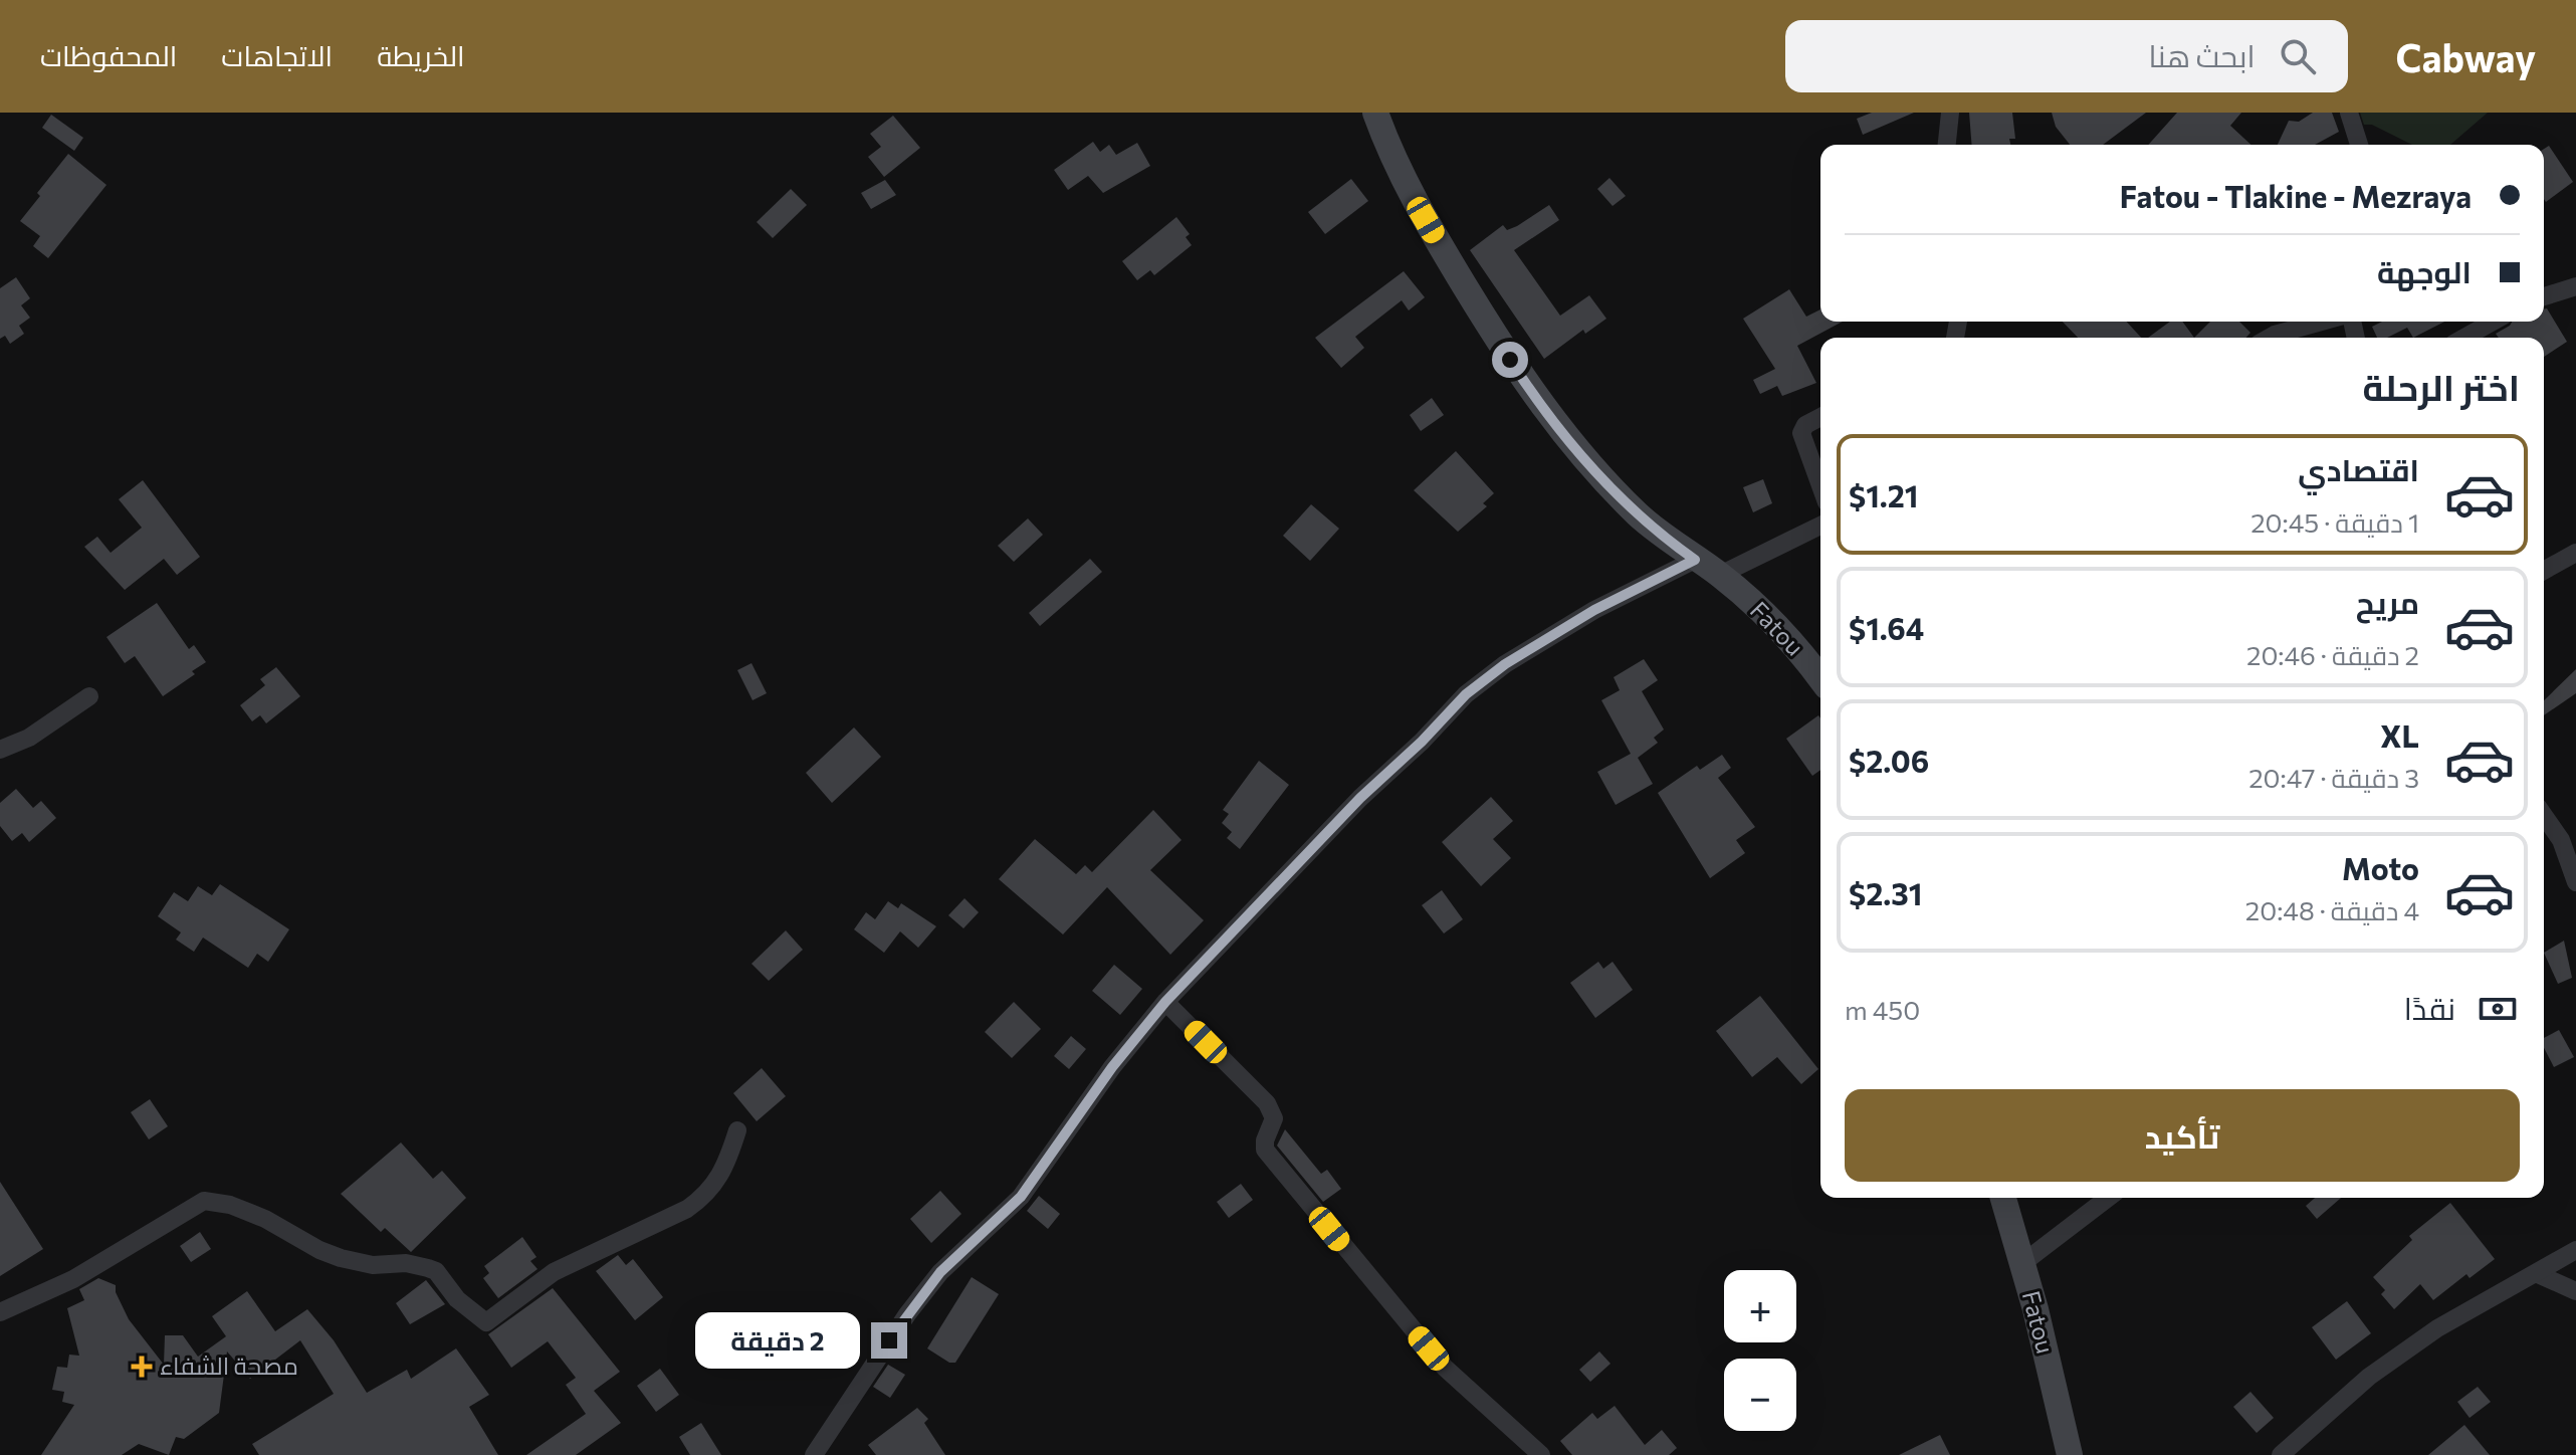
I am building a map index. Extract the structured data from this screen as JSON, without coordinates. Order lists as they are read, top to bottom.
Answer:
{
  "streets": {
    "street": ["Fatou"]
  },
  "places": {
    "health": ["مصحة الشفاء"]
  },
  "page": {
    "header": "Cabway",
    "search": "ابحث هنا",
    "nav": ["الخريطة", "الاتجاهات", "المحفوظات"],
    "banner": ["Fatou - Tlakine - Mezraya", "الوجهة"],
    "heading": "اختر الرحلة",
    "list": [
      {
        "name": "اقتصادي",
        "note": "1 دقيقة · 20:45",
        "value": "$1.21"
      },
      {
        "name": "مريح",
        "note": "2 دقيقة · 20:46",
        "value": "$1.64"
      },
      {
        "name": "XL",
        "note": "3 دقيقة · 20:47",
        "value": "$2.06"
      },
      {
        "name": "Moto",
        "note": "4 دقيقة · 20:48",
        "value": "$2.31"
      }
    ],
    "pay": ["نقدًا", "450 m"],
    "buttons": "تأكيد",
    "map_buttons": ["+", "−"],
    "bubble": "2 دقيقة"
  }
}
